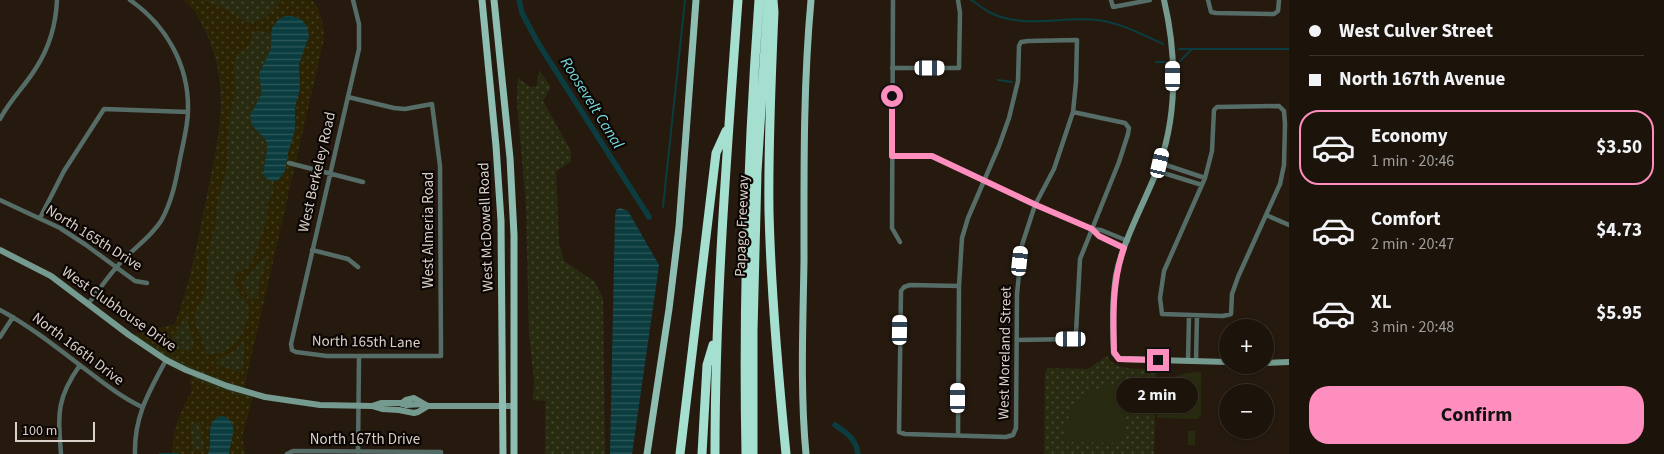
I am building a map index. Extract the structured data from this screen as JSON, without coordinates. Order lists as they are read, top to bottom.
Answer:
{
  "streets": {
    "highway": ["Papago Freeway"],
    "main road": ["West McDowell Road"],
    "street": [
      "West Berkeley Road",
      "West Almeria Road",
      "North 165th Drive",
      "West Clubhouse Drive",
      "North 165th Lane",
      "North 166th Drive",
      "West Moreland Street",
      "North 167th Drive"
    ]
  },
  "crossings": [
    ["West Berkeley Road", "West Almeria Road"],
    ["West Berkeley Road", "North 165th Lane"],
    ["West McDowell Road", "West Clubhouse Drive"],
    ["West Almeria Road", "North 165th Lane"]
  ],
  "water": ["Roosevelt Canal"],
  "scale_bar": "100 m",
  "page": {
    "banner": ["West Culver Street", "North 167th Avenue"],
    "list": [
      {
        "name": "Economy",
        "note": "1 min · 20:46",
        "value": "$3.50"
      },
      {
        "name": "Comfort",
        "note": "2 min · 20:47",
        "value": "$4.73"
      },
      {
        "name": "XL",
        "note": "3 min · 20:48",
        "value": "$5.95"
      }
    ],
    "map_buttons": ["+", "−"],
    "buttons": "Confirm",
    "bubble": "2 min",
    "scale": "100 m"
  }
}
